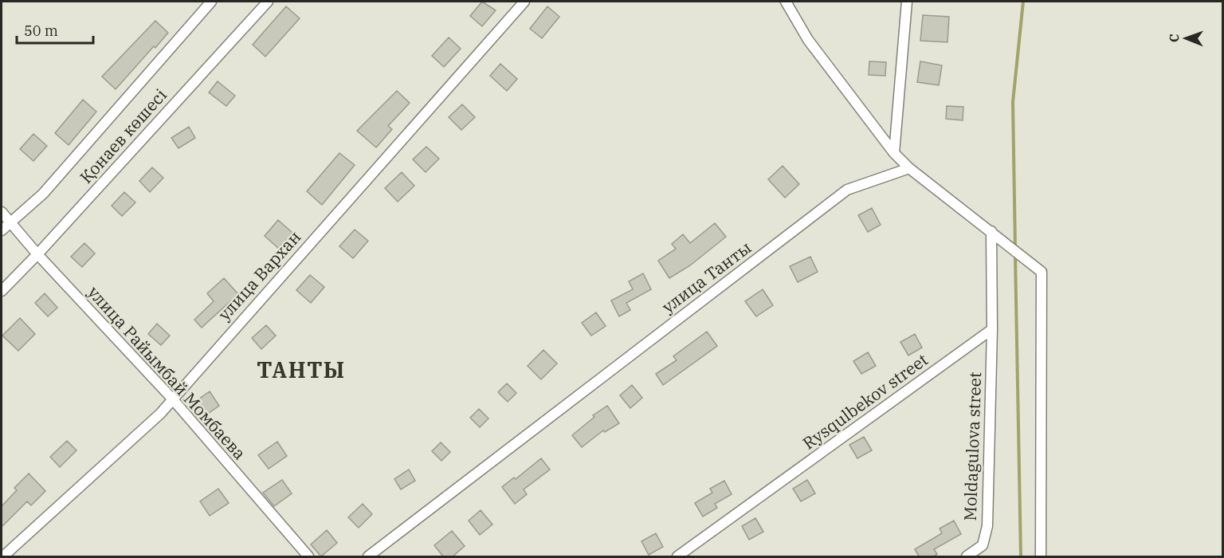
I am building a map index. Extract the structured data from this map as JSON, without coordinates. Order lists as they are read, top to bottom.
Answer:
{
  "streets": {
    "street": [
      "Қонаев көшесі",
      "улица Вархан",
      "улица Танты",
      "улица Райымбай Момбаева",
      "Rysqulbekov street",
      "Moldagulova street"
    ]
  },
  "crossings": [
    ["Қонаев көшесі", "улица Райымбай Момбаева"],
    ["улица Вархан", "улица Райымбай Момбаева"],
    ["Rysqulbekov street", "Moldagulova street"]
  ],
  "districts": ["ТАНТЫ"],
  "scale_bar": "50 m",
  "north": "left"
}
